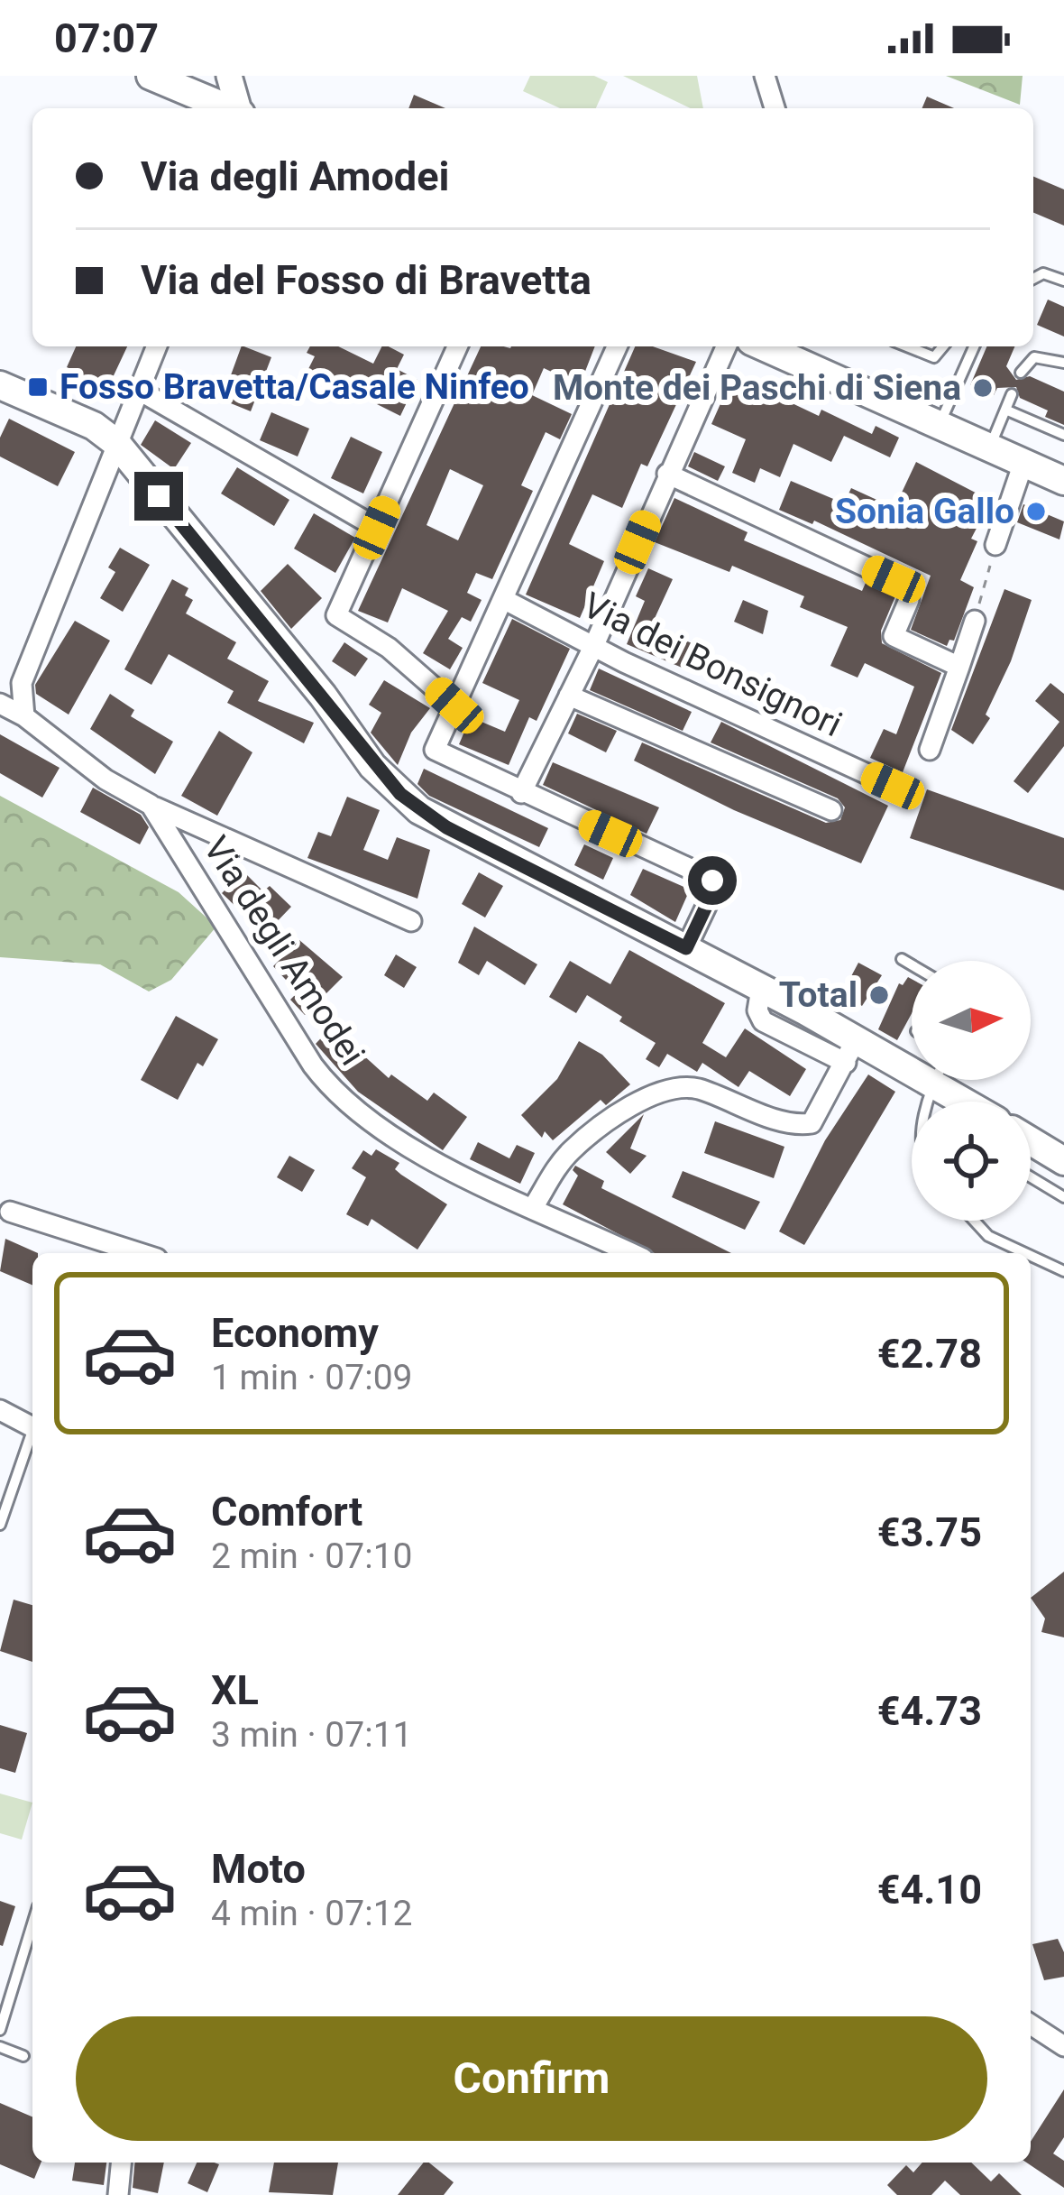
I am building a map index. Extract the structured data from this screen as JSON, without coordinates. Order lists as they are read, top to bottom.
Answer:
{
  "streets": {
    "street": ["Via dei Bonsignori", "Via degli Amodei"]
  },
  "places": {
    "transit": ["Fosso Bravetta/Casale Ninfeo"],
    "other": ["Monte dei Paschi di Siena", "Sonia Gallo", "Total"]
  },
  "north": "right",
  "page": {
    "status": "07:07",
    "banner": ["Via degli Amodei", "Via del Fosso di Bravetta"],
    "list": [
      {
        "name": "Economy",
        "note": "1 min · 07:09",
        "value": "€2.78"
      },
      {
        "name": "Comfort",
        "note": "2 min · 07:10",
        "value": "€3.75"
      },
      {
        "name": "XL",
        "note": "3 min · 07:11",
        "value": "€4.73"
      },
      {
        "name": "Moto",
        "note": "4 min · 07:12",
        "value": "€4.10"
      }
    ],
    "buttons": "Confirm"
  }
}
